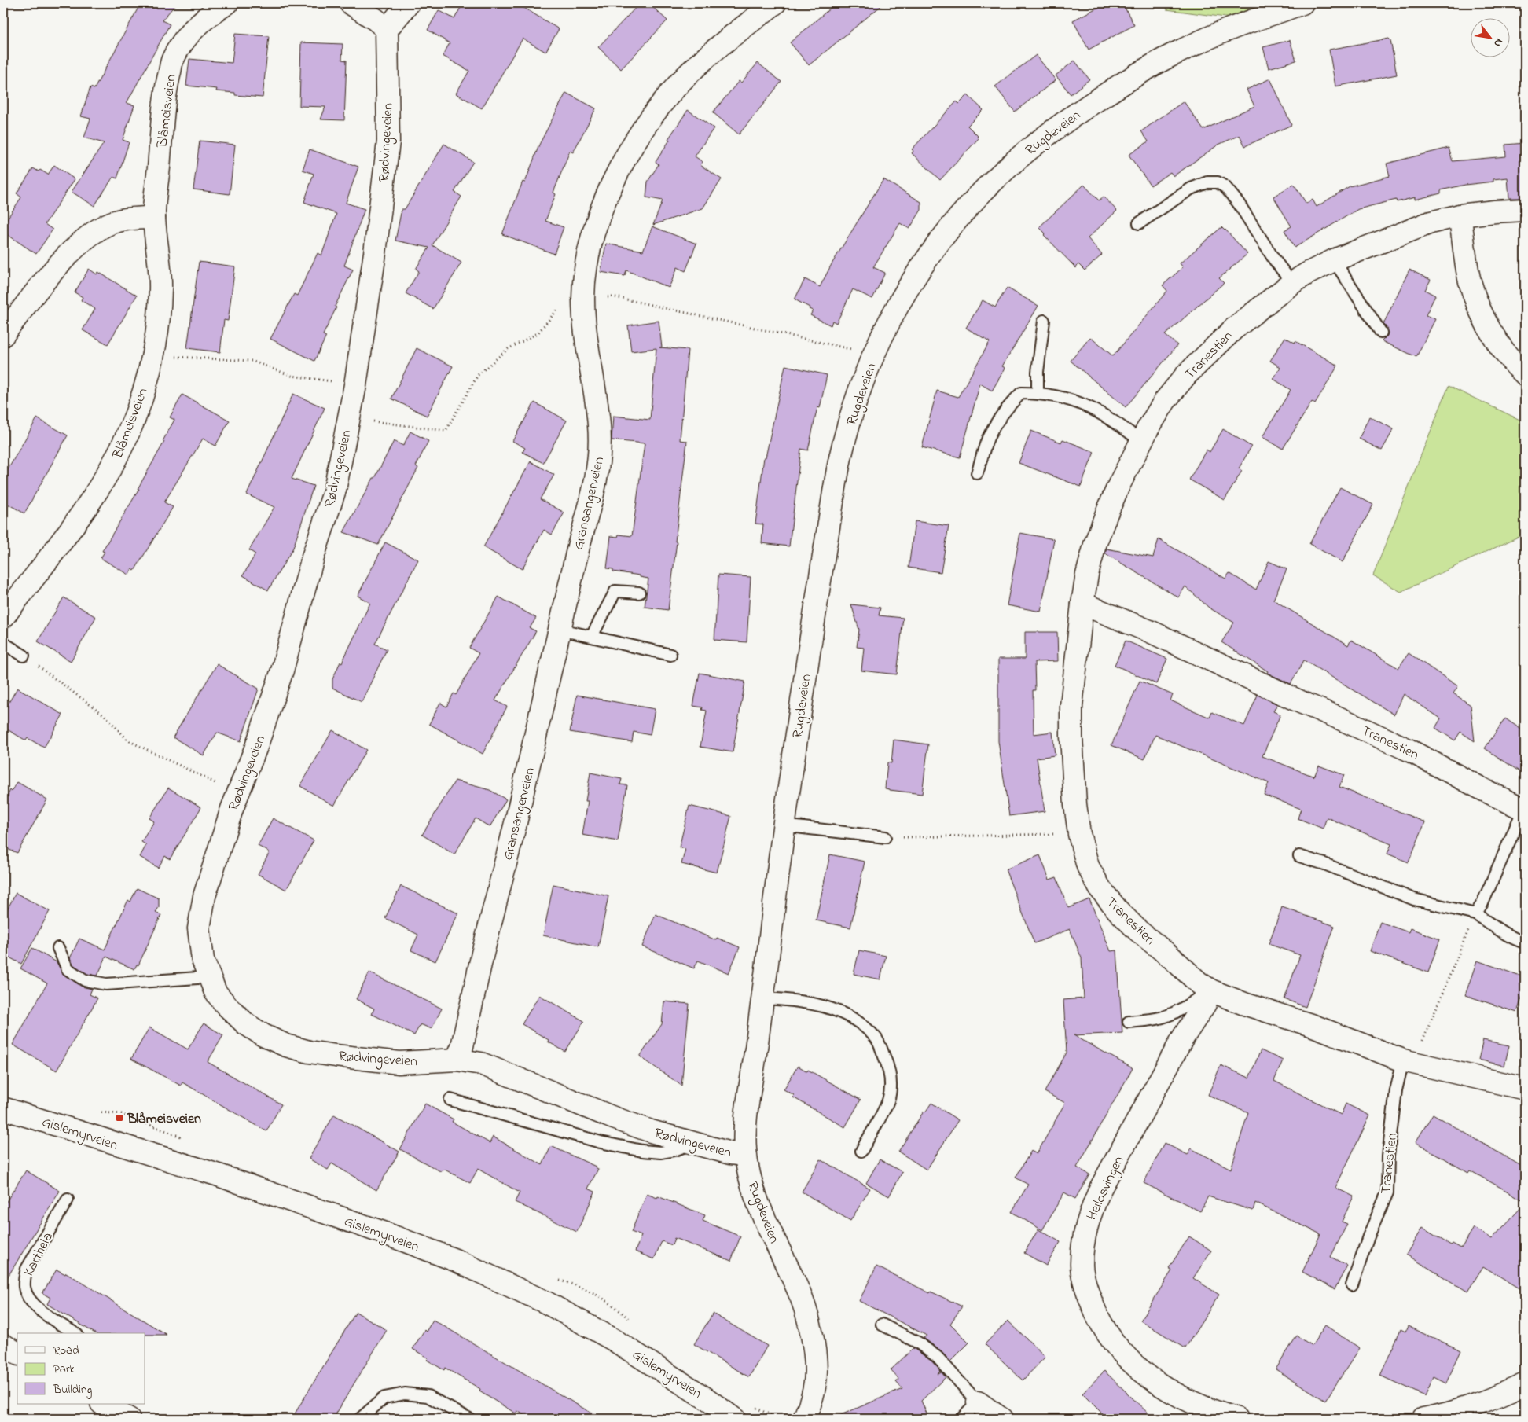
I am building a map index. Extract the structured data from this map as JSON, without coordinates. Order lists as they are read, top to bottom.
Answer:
{
  "streets": {
    "street": [
      "Blåmeisveien",
      "Rugdeveien",
      "Rødvingeveien",
      "Tranestien",
      "Gransangerveien",
      "Gislemyrveien",
      "Heilosvingen"
    ],
    "lane": ["Kartheia"]
  },
  "crossings": [
    ["Rugdeveien", "Rødvingeveien"],
    ["Rødvingeveien", "Gransangerveien"],
    ["Tranestien", "Heilosvingen"]
  ],
  "places": {
    "transit": ["Blåmeisveien"]
  },
  "legend": ["Road", "Park", "Building"],
  "north": "bottom right"
}
